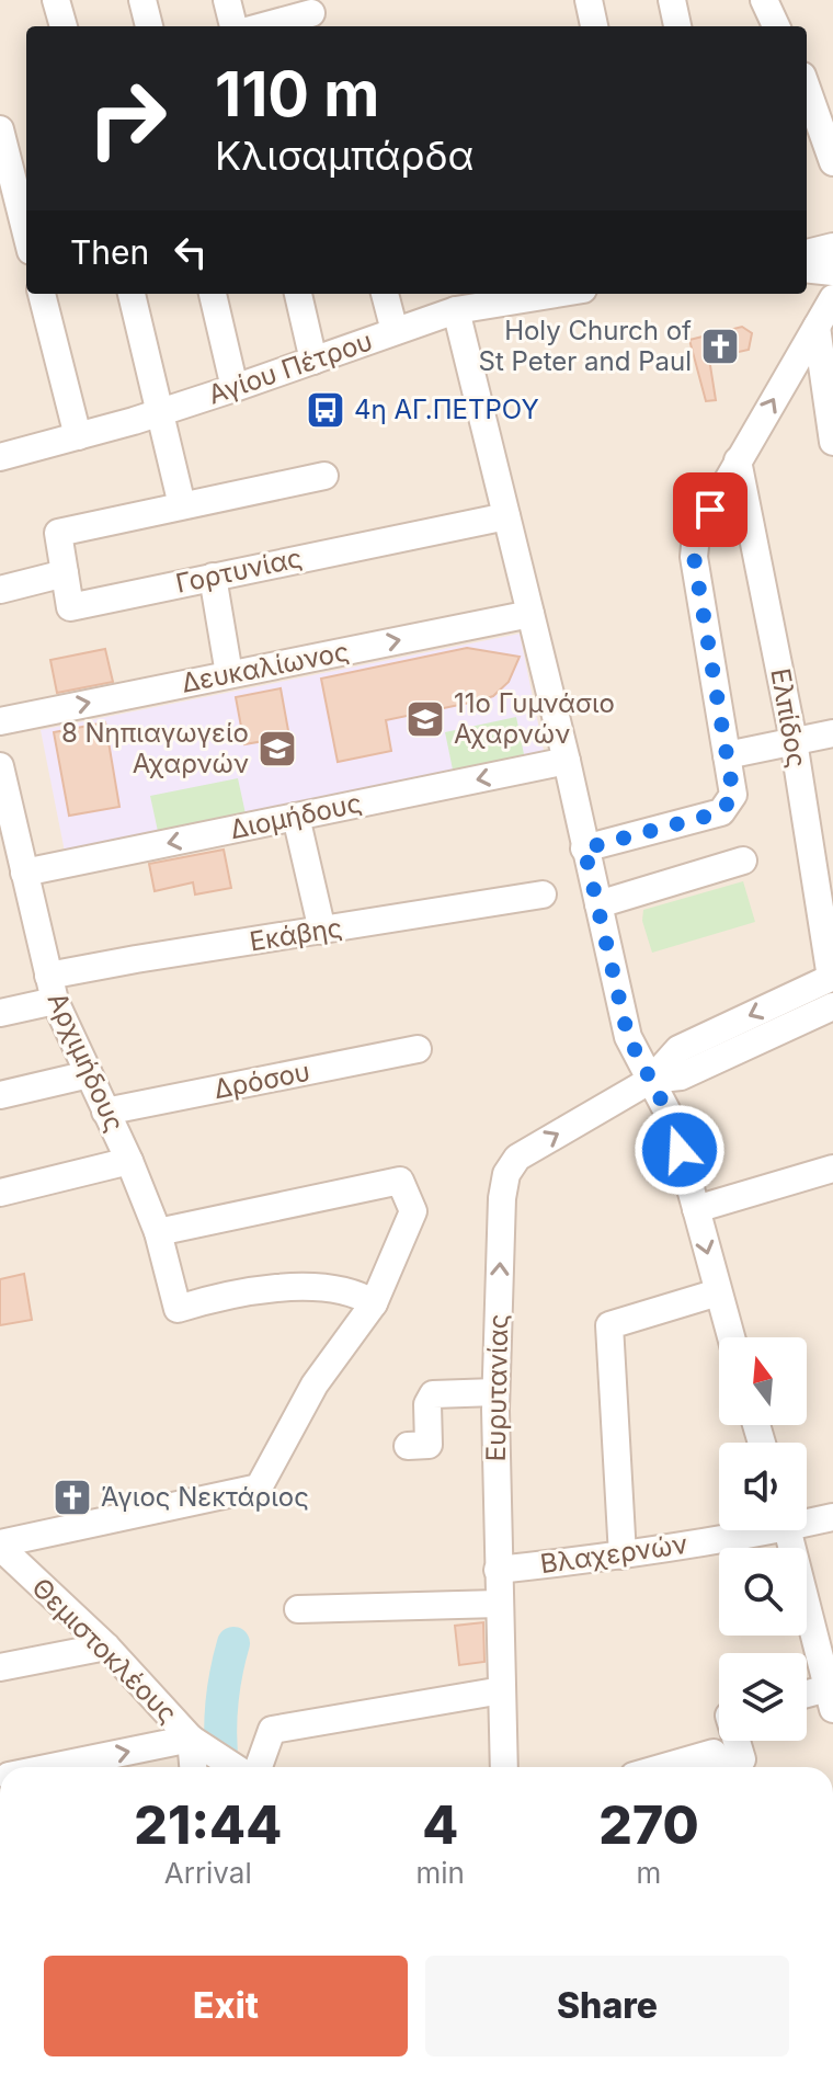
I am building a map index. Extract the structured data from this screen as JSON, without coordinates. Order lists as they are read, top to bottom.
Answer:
{
  "streets": {
    "street": [
      "Αγίου Πέτρου",
      "Γορτυνίας",
      "Δευκαλίωνος",
      "Ελπίδος",
      "Διομήδους",
      "Εκάβης",
      "Αρχιμήδους",
      "Δρόσου",
      "Ευρυτανίας",
      "Βλαχερνών",
      "Θεμιστοκλέους"
    ]
  },
  "crossings": [
    ["Διομήδους", "Αρχιμήδους"],
    ["Εκάβης", "Αρχιμήδους"],
    ["Αρχιμήδους", "Δρόσου"],
    ["Ευρυτανίας", "Βλαχερνών"]
  ],
  "one_way": ["Διομήδους", "Ευρυτανίας"],
  "places": {
    "church": ["Holy Church of St Peter and Paul", "Άγιος Νεκτάριος"],
    "bus stop": ["4η ΑΓ.ΠΕΤΡΟΥ"],
    "school or university": ["11ο Γυμνάσιο Αχαρνών", "8 Νηπιαγωγείο Αχαρνών"]
  },
  "north": "top",
  "page": {
    "turn": ["110 m", "Κλισαμπάρδα"],
    "then": "Then",
    "eta": [
      "21:44",
      "Arrival",
      "4",
      "min",
      "270",
      "m"
    ],
    "buttons": ["Exit", "Share"]
  }
}
